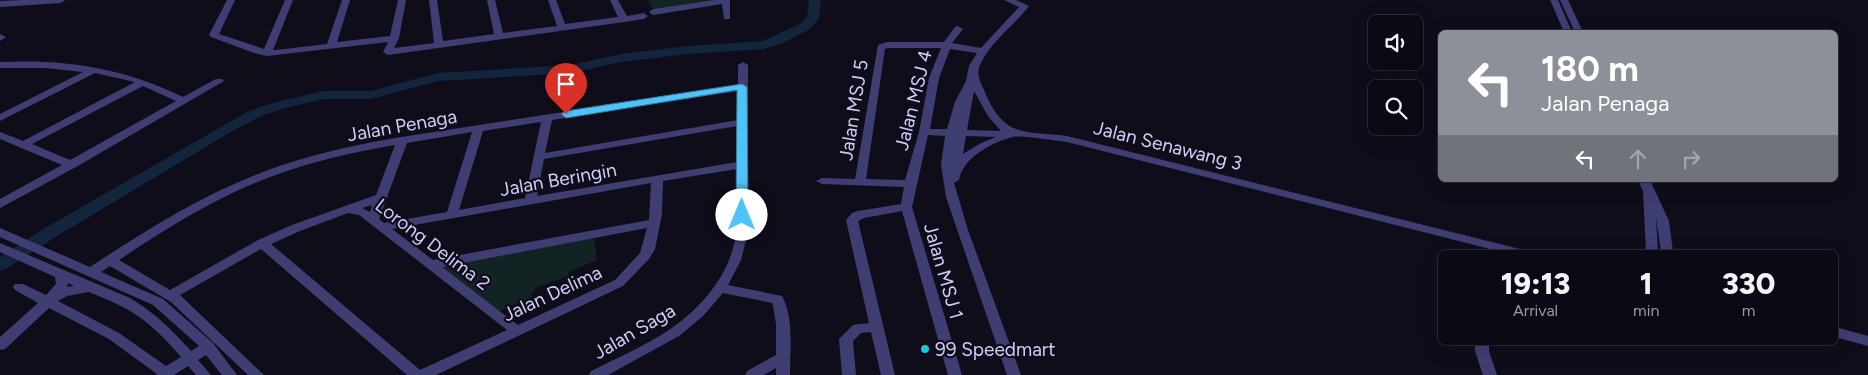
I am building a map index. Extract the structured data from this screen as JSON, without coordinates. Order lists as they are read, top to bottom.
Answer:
{
  "streets": {
    "street": [
      "Jalan MSJ 4",
      "Jalan MSJ 5",
      "Jalan Penaga",
      "Jalan Senawang 3",
      "Jalan Beringin",
      "Lorong Delima 2",
      "Jalan MSJ 1",
      "Jalan Delima",
      "Jalan Saga"
    ]
  },
  "crossings": [
    ["Jalan MSJ 4", "Jalan MSJ 5"],
    ["Jalan MSJ 4", "Jalan Senawang 3"],
    ["Jalan MSJ 4", "Jalan MSJ 1"],
    ["Jalan Penaga", "Jalan Saga"],
    ["Jalan Beringin", "Lorong Delima 2"],
    ["Jalan Beringin", "Jalan Delima"],
    ["Jalan Beringin", "Jalan Saga"],
    ["Lorong Delima 2", "Jalan Delima"]
  ],
  "places": ["99 Speedmart"],
  "page": {
    "turn": ["180 m", "Jalan Penaga"],
    "eta": [
      "19:13",
      "Arrival",
      "1",
      "min",
      "330",
      "m"
    ]
  }
}
